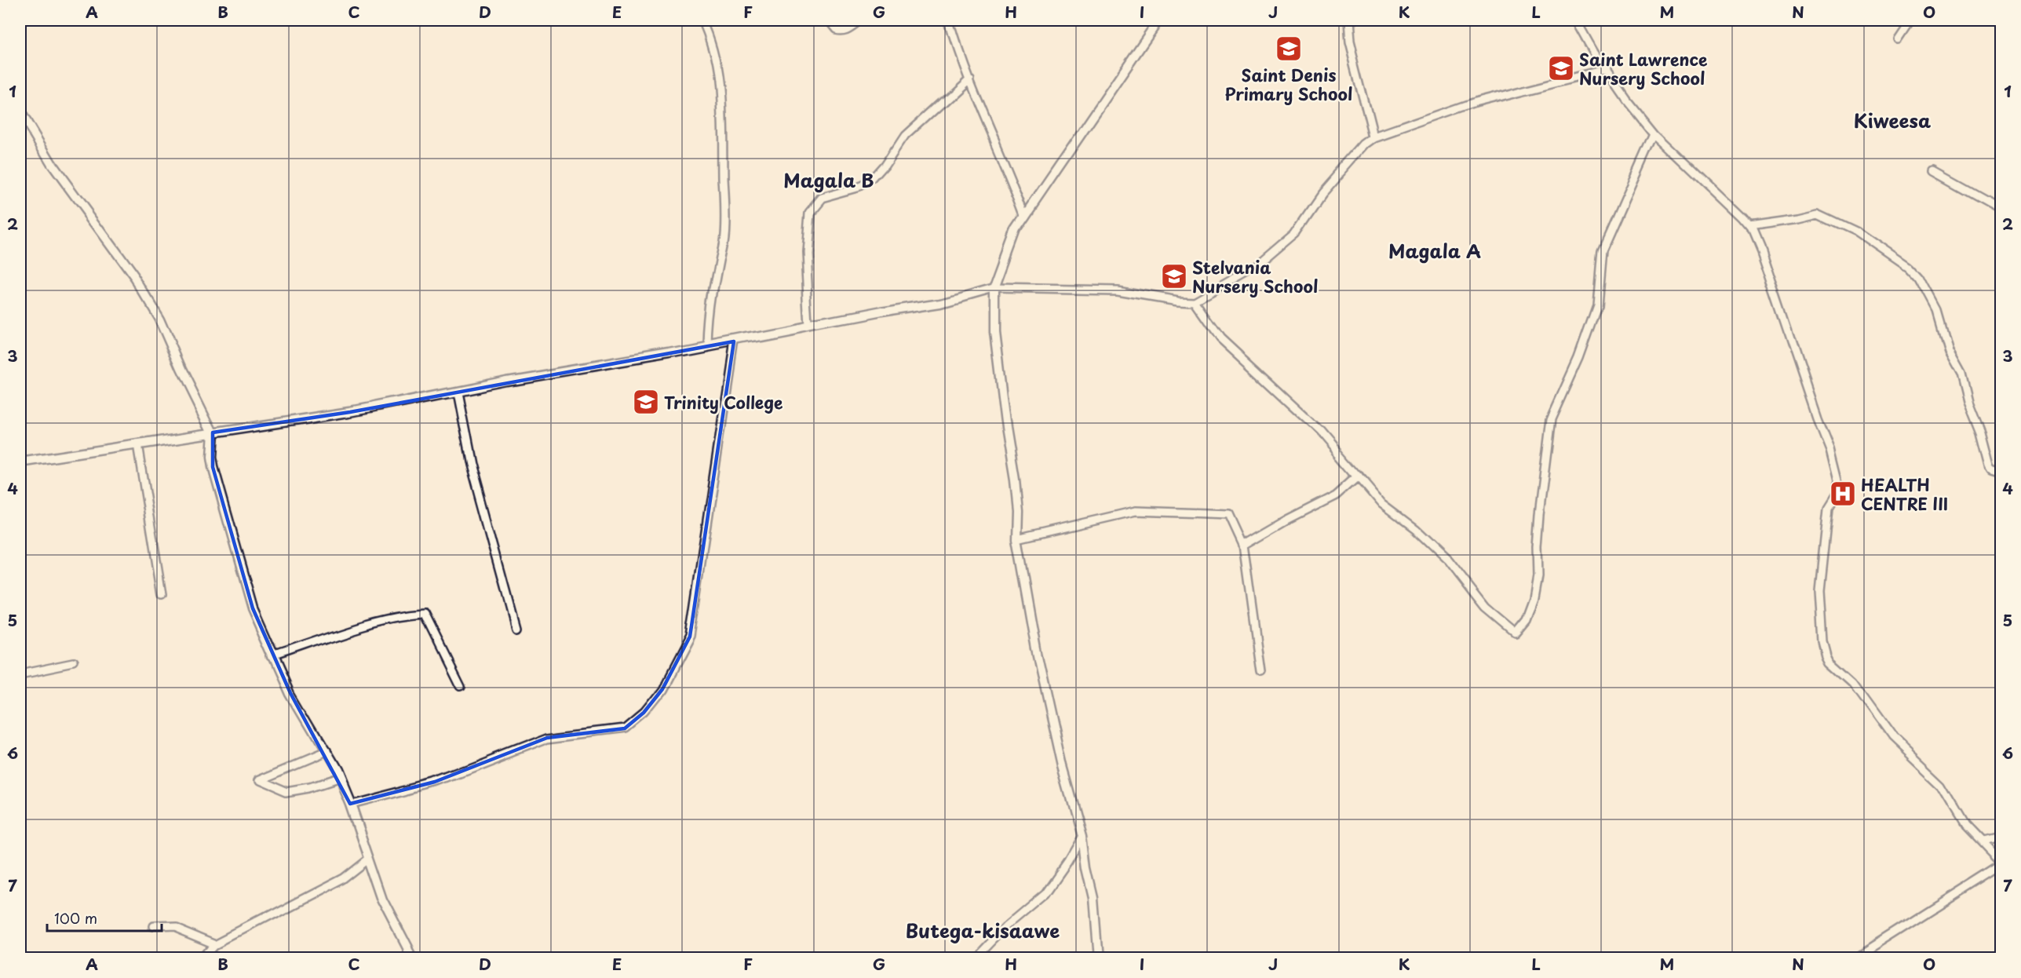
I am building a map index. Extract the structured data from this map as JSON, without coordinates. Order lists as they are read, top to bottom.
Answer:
{
  "districts": [
    "Kiweesa",
    "Magala B",
    "Magala A",
    "Butega-kisaawe"
  ],
  "places": {
    "school or university": [
      "Saint Denis Primary School",
      "Saint Lawrence Nursery School",
      "Stelvania Nursery School",
      "Trinity College"
    ],
    "hospital": ["HEALTH CENTRE III"]
  },
  "scale_bar": "100 m",
  "grid": {
    "columns": [
      "A",
      "B",
      "C",
      "D",
      "E",
      "F",
      "G",
      "H",
      "I",
      "J",
      "K",
      "L",
      "M",
      "N",
      "O"
    ],
    "rows": [
      "1",
      "2",
      "3",
      "4",
      "5",
      "6",
      "7"
    ]
  }
}
